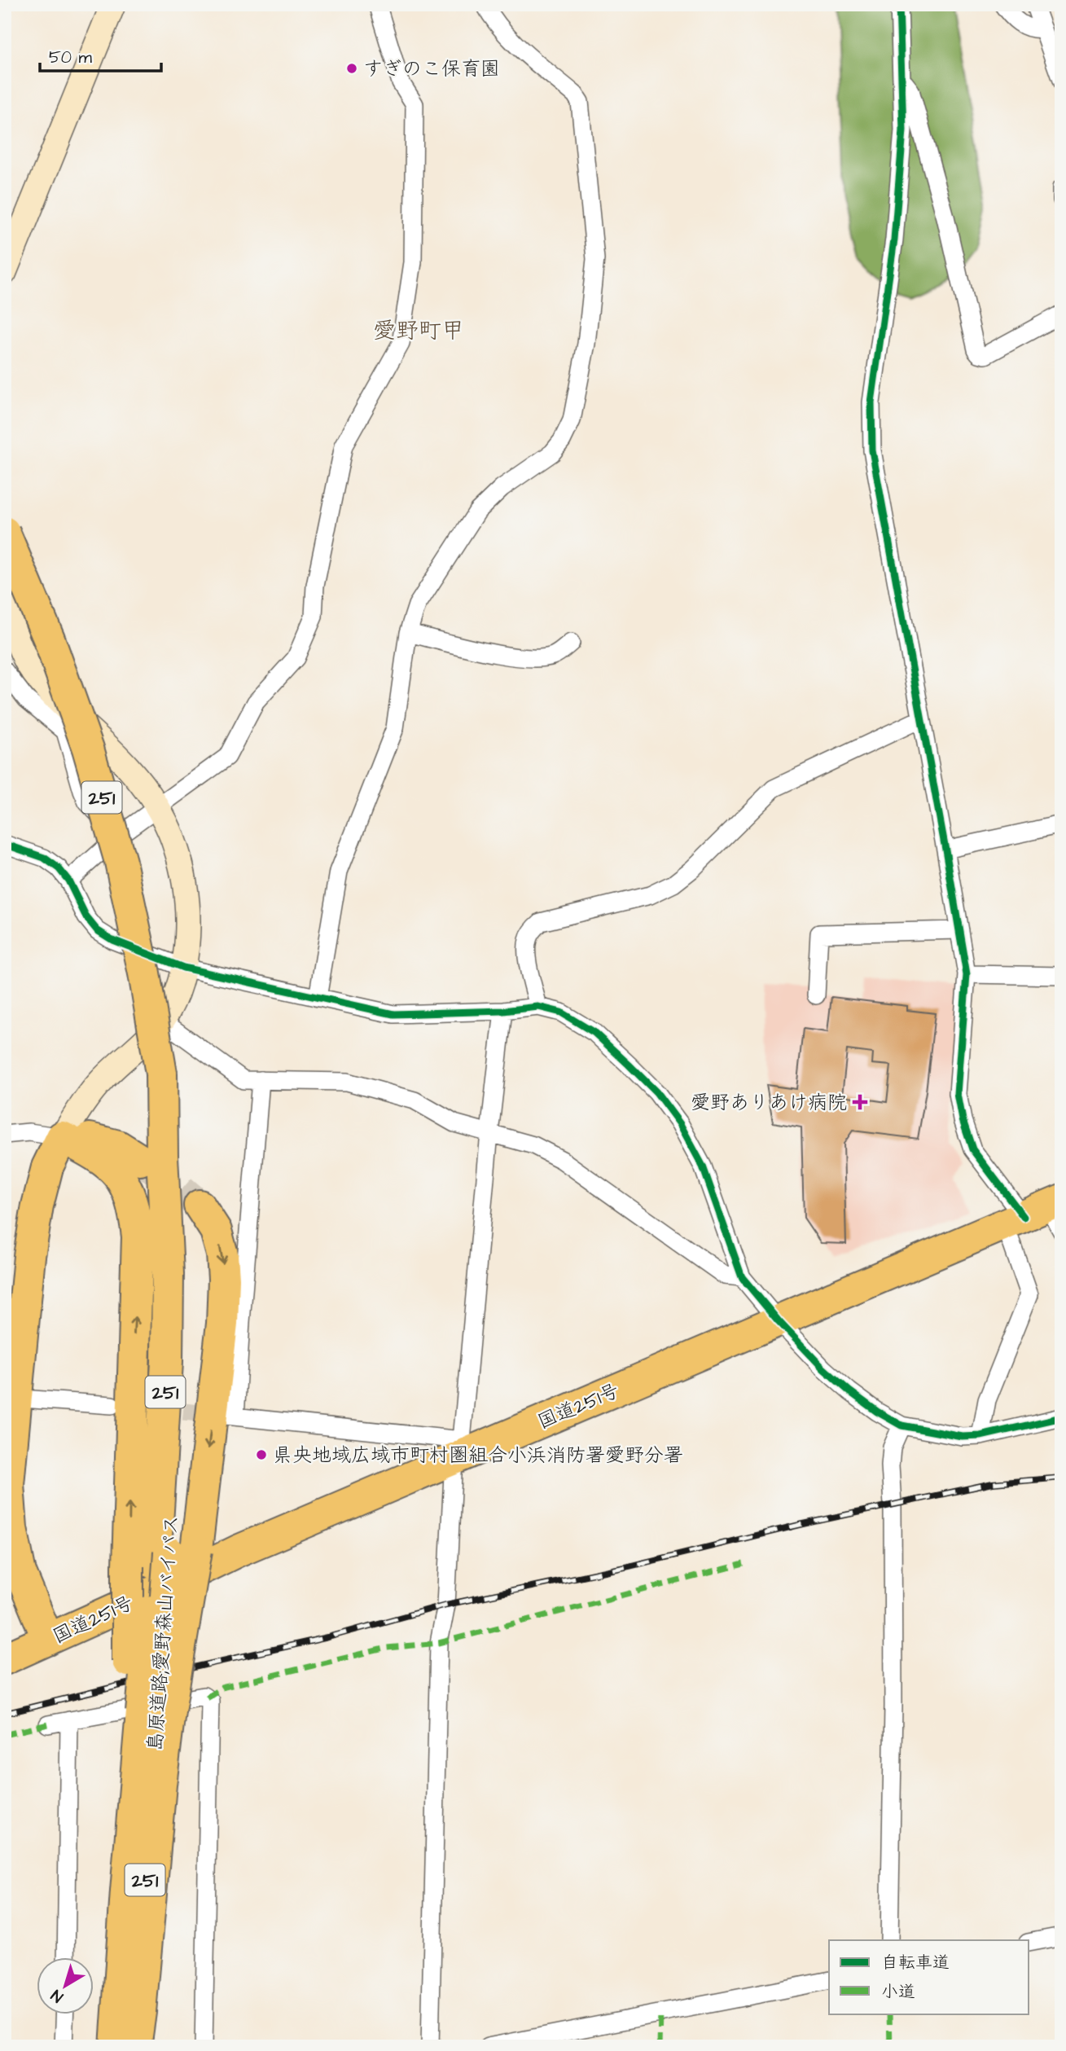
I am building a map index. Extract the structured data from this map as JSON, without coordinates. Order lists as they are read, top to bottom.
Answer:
{
  "streets": {
    "highway": ["251", "国道251号", "島原道路;愛野森山バイパス"]
  },
  "crossings": [
    ["251", "島原道路;愛野森山バイパス"]
  ],
  "districts": ["愛野町甲"],
  "places": {
    "other": ["すぎのこ保育園", "県央地域広域市町村圏組合小浜消防署愛野分署"],
    "health": ["愛野ありあけ病院"]
  },
  "legend": ["自転車道", "小道"],
  "scale_bar": "50 m",
  "north": "bottom left"
}
